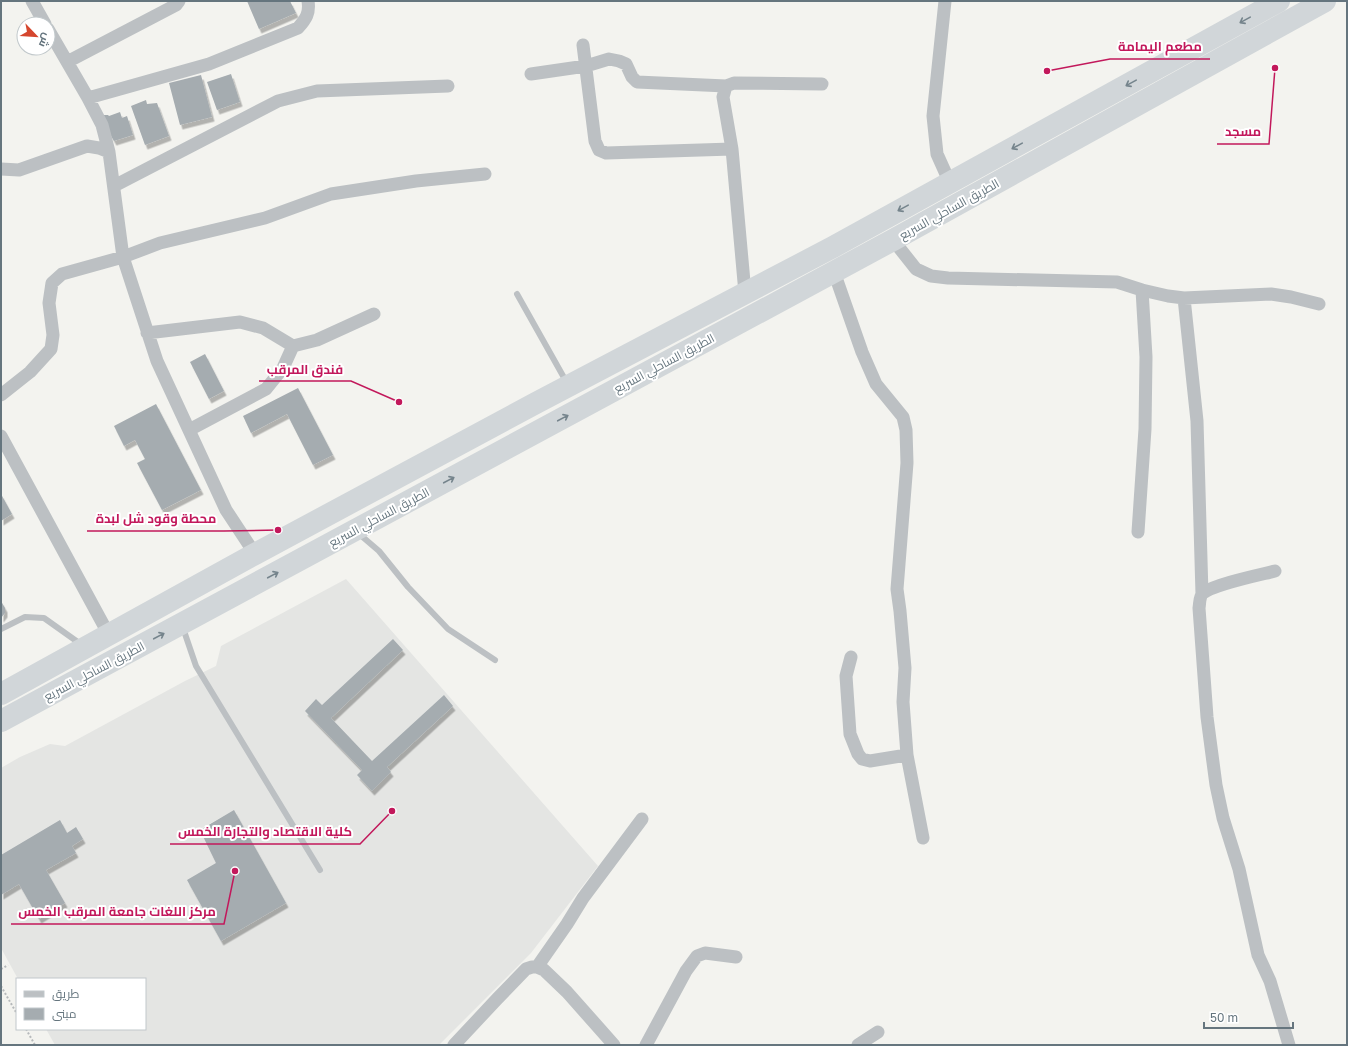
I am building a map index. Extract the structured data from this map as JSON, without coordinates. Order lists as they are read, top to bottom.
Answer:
{
  "streets": {
    "highway": ["الطريق الساحلي السريع"]
  },
  "places": [
    "مسجد",
    "مطعم اليمامة",
    "فندق المرقب",
    "محطة وقود شل لبدة",
    "كلية الاقتصاد والتجارة الخمس",
    "مركز اللغات جامعة المرقب الخمس"
  ],
  "legend": ["طريق", "مبنى"],
  "scale_bar": "50 m",
  "north": "bottom right"
}
